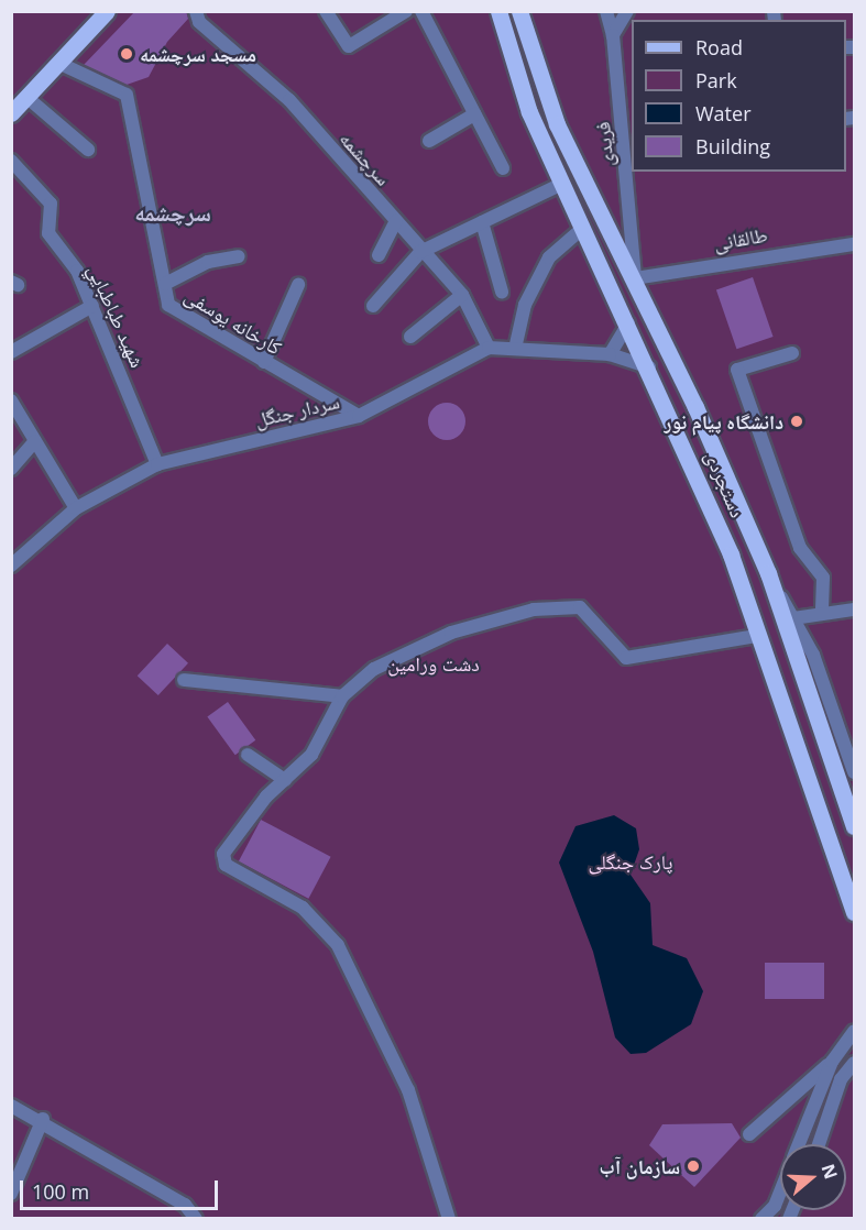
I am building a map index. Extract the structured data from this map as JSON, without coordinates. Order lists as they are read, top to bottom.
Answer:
{
  "streets": {
    "main road": ["دستجردی"],
    "street": [
      "فریدی",
      "سرچشمه",
      "طالقانی",
      "شهيد طباطبايي",
      "کارخانه یوسفی",
      "سردار جنگل"
    ]
  },
  "crossings": [
    ["فریدی", "طالقانی"],
    ["فریدی", "دستجردی"],
    ["سرچشمه", "سردار جنگل"],
    ["طالقانی", "دستجردی"],
    ["شهيد طباطبايي", "سردار جنگل"],
    ["کارخانه یوسفی", "سردار جنگل"]
  ],
  "districts": ["سرچشمه"],
  "parks": ["دشت ورامین", "پارک جنگلی"],
  "places": ["مسجد سرچشمه", "دانشگاه پیام نور", "سازمان آب"],
  "legend": [
    "Road",
    "Park",
    "Water",
    "Building"
  ],
  "scale_bar": "100 m",
  "north": "right"
}
